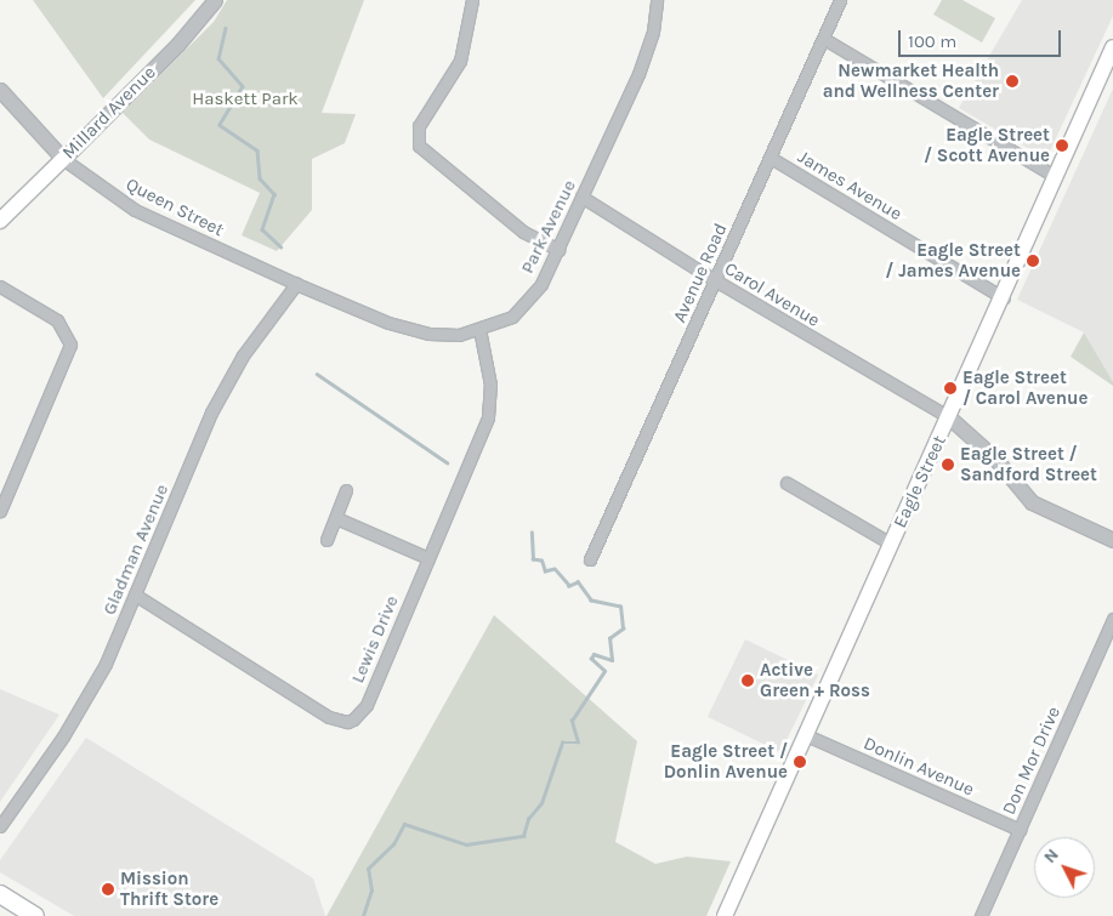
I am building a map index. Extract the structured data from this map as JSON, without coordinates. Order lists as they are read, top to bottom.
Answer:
{
  "streets": {
    "main road": ["Millard Avenue", "Eagle Street"],
    "street": [
      "James Avenue",
      "Queen Street",
      "Park Avenue",
      "Avenue Road",
      "Carol Avenue",
      "Gladman Avenue",
      "Lewis Drive",
      "Don Mor Drive",
      "Donlin Avenue"
    ]
  },
  "crossings": [
    ["Millard Avenue", "Queen Street"],
    ["James Avenue", "Avenue Road"],
    ["James Avenue", "Eagle Street"],
    ["Queen Street", "Park Avenue"],
    ["Queen Street", "Gladman Avenue"],
    ["Park Avenue", "Carol Avenue"],
    ["Park Avenue", "Gladman Avenue"],
    ["Park Avenue", "Lewis Drive"],
    ["Avenue Road", "Carol Avenue"],
    ["Carol Avenue", "Eagle Street"],
    ["Eagle Street", "Donlin Avenue"],
    ["Gladman Avenue", "Lewis Drive"],
    ["Don Mor Drive", "Donlin Avenue"]
  ],
  "parks": ["Haskett Park"],
  "places": [
    "Newmarket Health and Wellness Center",
    "Eagle Street / Scott Avenue",
    "Eagle Street / James Avenue",
    "Eagle Street / Carol Avenue",
    "Eagle Street / Sandford Street",
    "Active Green + Ross",
    "Eagle Street / Donlin Avenue",
    "Mission Thrift Store"
  ],
  "scale_bar": "100 m",
  "north": "top left"
}
